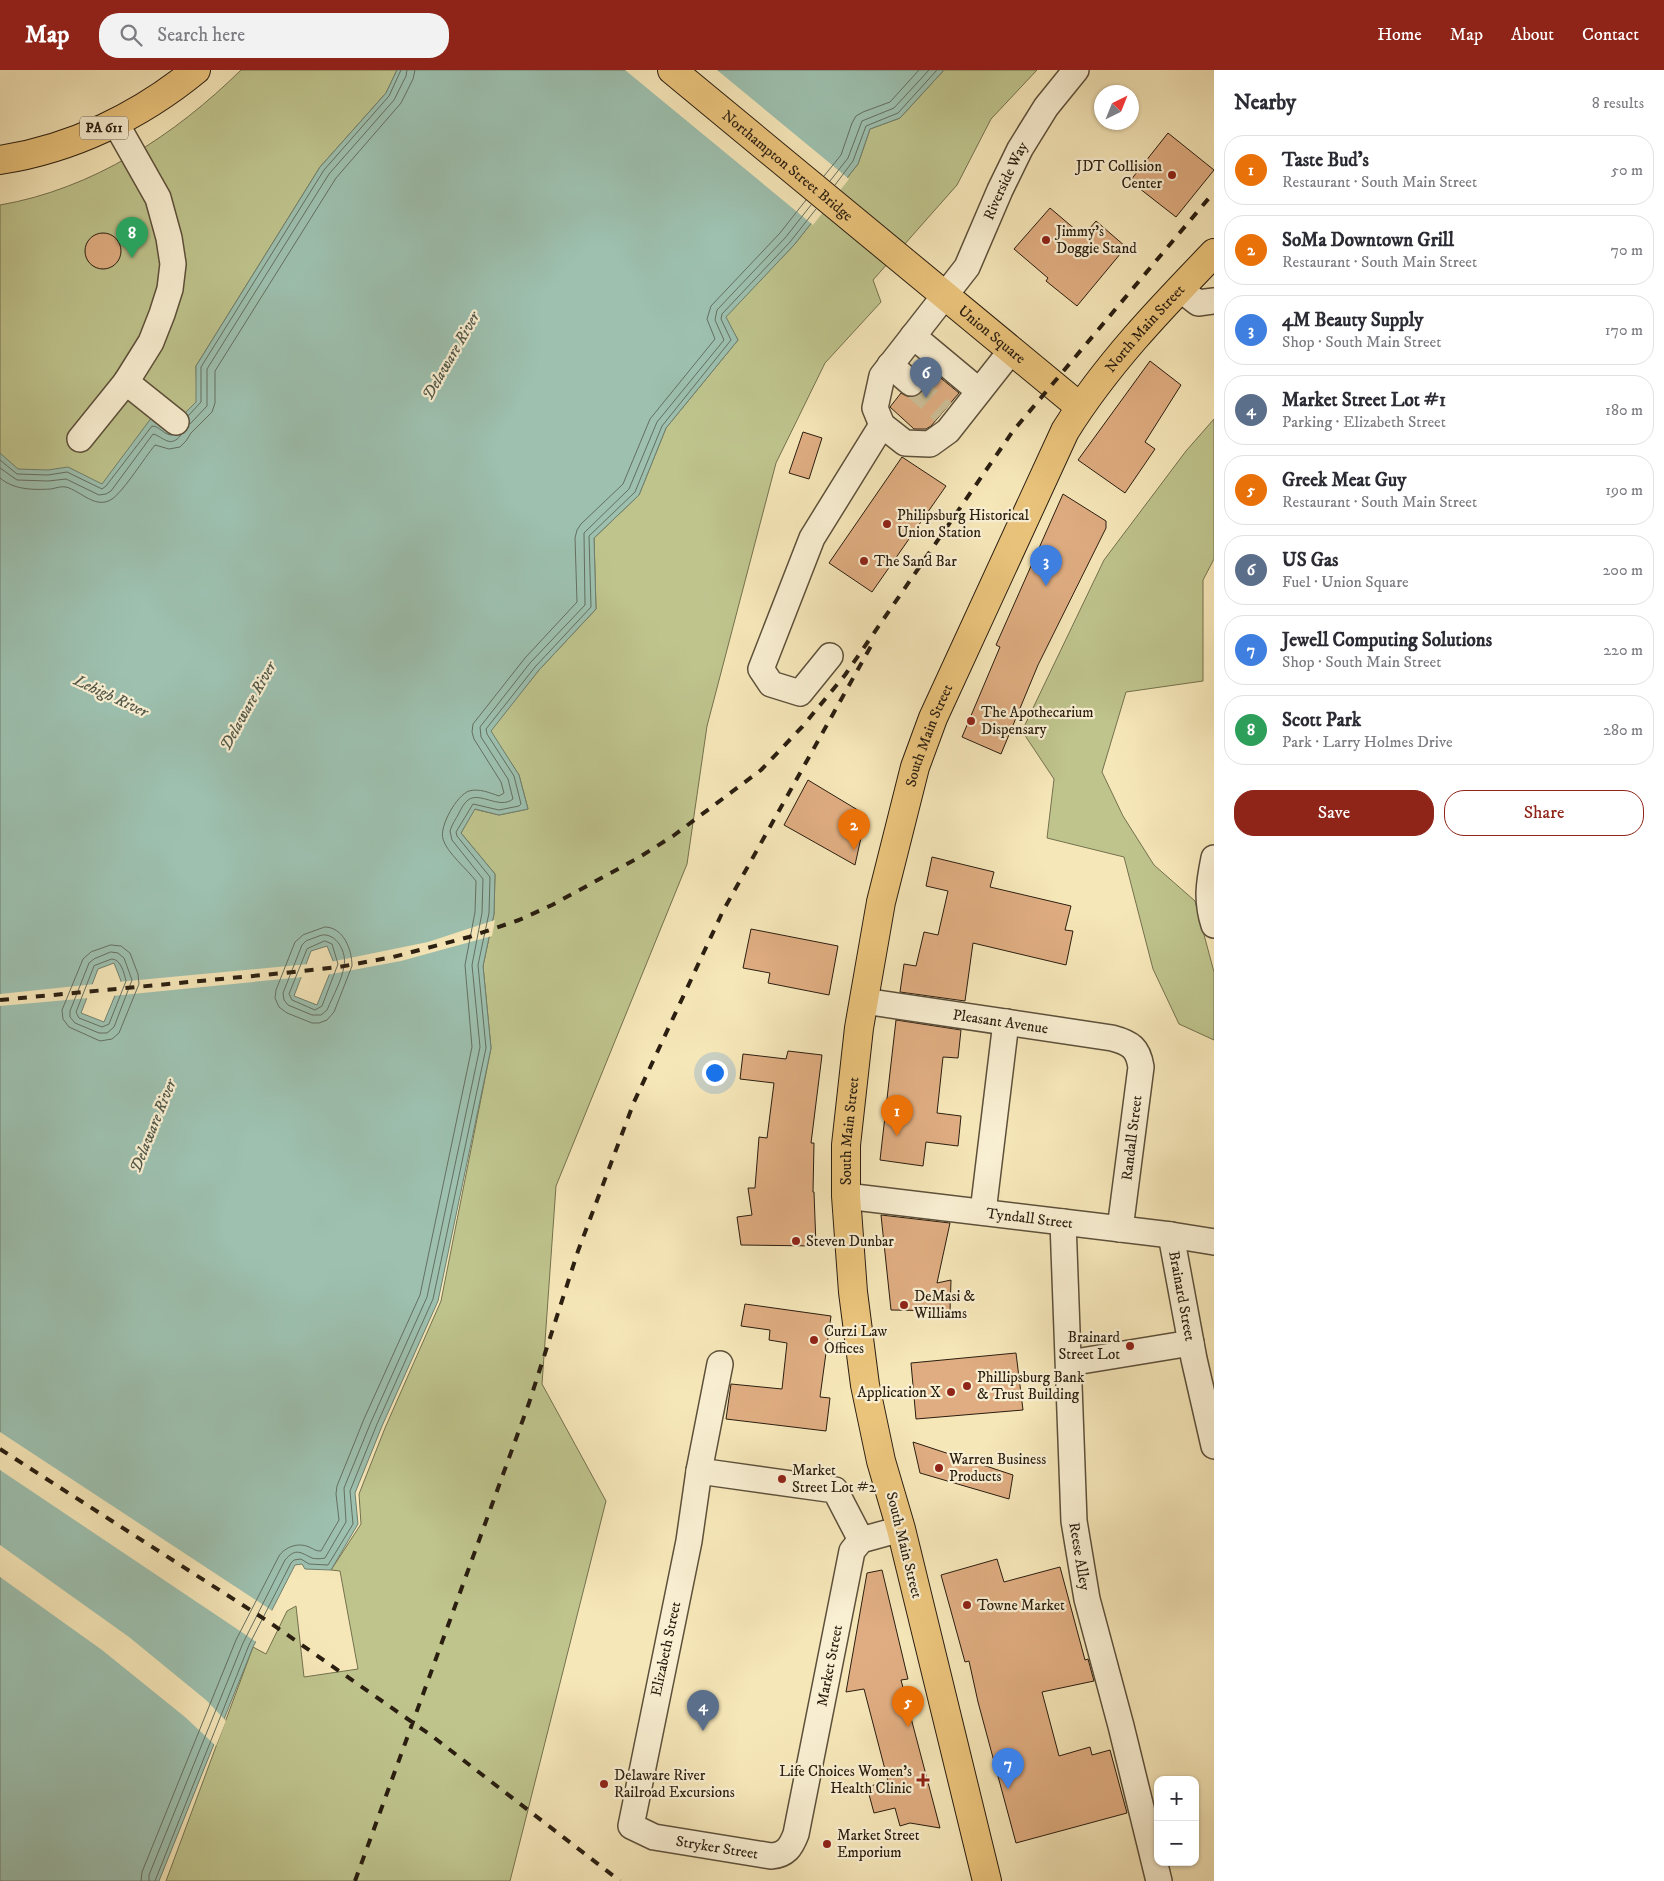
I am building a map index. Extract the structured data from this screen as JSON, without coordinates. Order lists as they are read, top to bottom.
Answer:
{
  "streets": {
    "main road": [
      "PA 611",
      "Northampton Street Bridge",
      "North Main Street",
      "Union Square",
      "South Main Street"
    ],
    "street": [
      "Riverside Way",
      "Pleasant Avenue",
      "Randall Street",
      "Tyndall Street",
      "Brainard Street",
      "Reese Alley",
      "Elizabeth Street",
      "Market Street",
      "Stryker Street"
    ]
  },
  "crossings": [
    ["Northampton Street Bridge", "Union Square"],
    ["Riverside Way", "Union Square"],
    ["North Main Street", "Union Square"],
    ["North Main Street", "South Main Street"],
    ["Union Square", "South Main Street"],
    ["South Main Street", "Pleasant Avenue"],
    ["South Main Street", "Tyndall Street"],
    ["Pleasant Avenue", "Randall Street"],
    ["Randall Street", "Tyndall Street"],
    ["Tyndall Street", "Brainard Street"],
    ["Tyndall Street", "Reese Alley"],
    ["Elizabeth Street", "Stryker Street"],
    ["Market Street", "Stryker Street"]
  ],
  "water": ["Delaware River", "Lehigh River"],
  "places": {
    "other": [
      "JDT Collision Center",
      "Jimmy's Doggie Stand",
      "Philipsburg Historical Union Station",
      "The Sand Bar",
      "The Apothecarium Dispensary",
      "Steven Dunbar",
      "DeMasi & Williams",
      "Curzi Law Offices",
      "Brainard Street Lot",
      "Phillipsburg Bank & Trust Building",
      "Application X",
      "Warren Business Products",
      "Market Street Lot #2",
      "Towne Market",
      "Delaware River Railroad Excursions",
      "Market Street Emporium"
    ],
    "health": ["Life Choices Women's Health Clinic"]
  },
  "north": "top right",
  "page": {
    "header": "Map",
    "search": "Search here",
    "nav": [
      "Home",
      "Map",
      "About",
      "Contact"
    ],
    "heading": ["Nearby", "8 results"],
    "list": [
      {
        "mark": "1",
        "name": "Taste Bud's",
        "note": "Restaurant · South Main Street",
        "value": "50 m"
      },
      {
        "mark": "2",
        "name": "SoMa Downtown Grill",
        "note": "Restaurant · South Main Street",
        "value": "70 m"
      },
      {
        "mark": "3",
        "name": "4M Beauty Supply",
        "note": "Shop · South Main Street",
        "value": "170 m"
      },
      {
        "mark": "4",
        "name": "Market Street Lot #1",
        "note": "Parking · Elizabeth Street",
        "value": "180 m"
      },
      {
        "mark": "5",
        "name": "Greek Meat Guy",
        "note": "Restaurant · South Main Street",
        "value": "190 m"
      },
      {
        "mark": "6",
        "name": "US Gas",
        "note": "Fuel · Union Square",
        "value": "200 m"
      },
      {
        "mark": "7",
        "name": "Jewell Computing Solutions",
        "note": "Shop · South Main Street",
        "value": "220 m"
      },
      {
        "mark": "8",
        "name": "Scott Park",
        "note": "Park · Larry Holmes Drive",
        "value": "280 m"
      }
    ],
    "pins": [
      "8",
      "6",
      "3",
      "2",
      "1",
      "5",
      "4",
      "7"
    ],
    "buttons": ["Save", "Share"],
    "map_buttons": ["+", "−"]
  }
}
